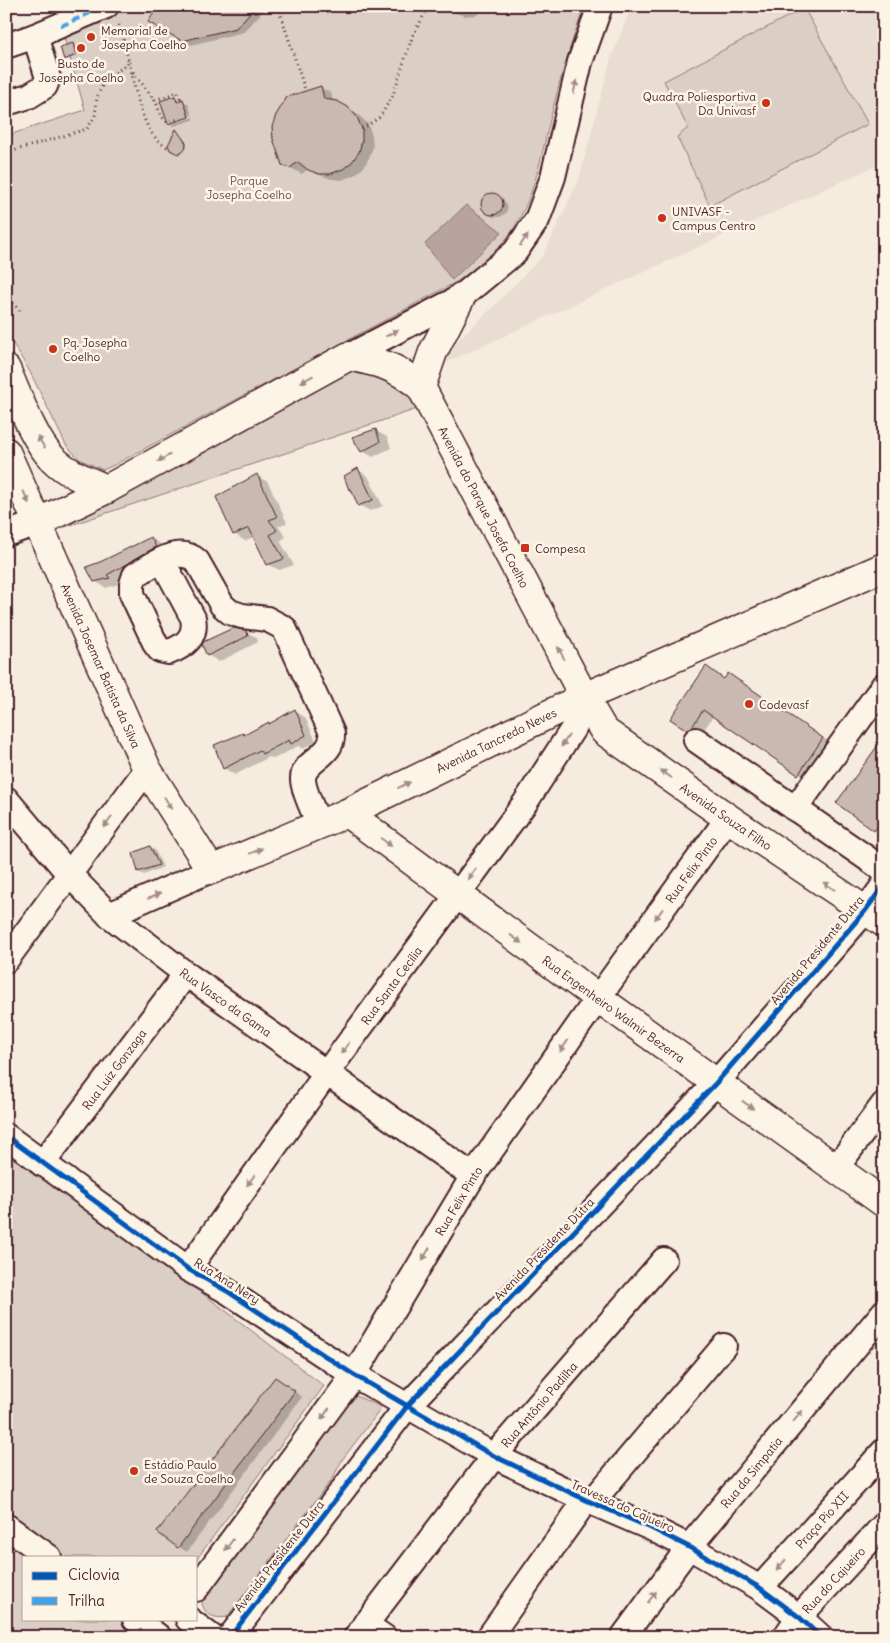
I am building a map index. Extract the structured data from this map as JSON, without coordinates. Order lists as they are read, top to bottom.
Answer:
{
  "streets": {
    "main road": [
      "Avenida do Parque Josefa Coelho",
      "Avenida Josemar Batista da Silva",
      "Avenida Tancredo Neves",
      "Avenida Souza Filho",
      "Rua Engenheiro Walmir Bezerra"
    ],
    "street": [
      "Rua Felix Pinto",
      "Avenida Presidente Dutra",
      "Rua Santa Cecília",
      "Rua Vasco da Gama",
      "Rua Luiz Gonzaga",
      "Rua Ana Nery",
      "Rua Antônio Padilha",
      "Rua da Simpatia",
      "Travessa do Cajueiro",
      "Praça Pio XII",
      "Rua do Cajueiro"
    ]
  },
  "crossings": [
    ["Avenida do Parque Josefa Coelho", "Avenida Tancredo Neves"],
    ["Avenida do Parque Josefa Coelho", "Avenida Souza Filho"],
    ["Avenida do Parque Josefa Coelho", "Rua Santa Cecília"],
    ["Avenida Josemar Batista da Silva", "Avenida Tancredo Neves"],
    ["Avenida Tancredo Neves", "Avenida Souza Filho"],
    ["Avenida Tancredo Neves", "Rua Santa Cecília"],
    ["Avenida Tancredo Neves", "Rua Vasco da Gama"],
    ["Avenida Tancredo Neves", "Rua Engenheiro Walmir Bezerra"],
    ["Avenida Souza Filho", "Rua Felix Pinto"],
    ["Avenida Souza Filho", "Avenida Presidente Dutra"],
    ["Avenida Souza Filho", "Rua Santa Cecília"],
    ["Rua Felix Pinto", "Rua Vasco da Gama"],
    ["Rua Felix Pinto", "Rua Engenheiro Walmir Bezerra"],
    ["Rua Felix Pinto", "Rua Ana Nery"],
    ["Avenida Presidente Dutra", "Rua Engenheiro Walmir Bezerra"],
    ["Avenida Presidente Dutra", "Rua Ana Nery"],
    ["Avenida Presidente Dutra", "Travessa do Cajueiro"],
    ["Rua Santa Cecília", "Rua Vasco da Gama"],
    ["Rua Santa Cecília", "Rua Engenheiro Walmir Bezerra"],
    ["Rua Santa Cecília", "Rua Ana Nery"],
    ["Rua Vasco da Gama", "Rua Luiz Gonzaga"],
    ["Rua Luiz Gonzaga", "Rua Ana Nery"],
    ["Rua Ana Nery", "Travessa do Cajueiro"],
    ["Rua Antônio Padilha", "Travessa do Cajueiro"],
    ["Rua da Simpatia", "Travessa do Cajueiro"],
    ["Travessa do Cajueiro", "Praça Pio XII"],
    ["Travessa do Cajueiro", "Rua do Cajueiro"]
  ],
  "one_way": [
    "Avenida do Parque Josefa Coelho",
    "Avenida Tancredo Neves",
    "Avenida Souza Filho",
    "Rua Felix Pinto",
    "Rua Santa Cecília",
    "Rua Engenheiro Walmir Bezerra"
  ],
  "parks": ["Parque Josepha Coelho"],
  "places": {
    "other": [
      "Memorial de Josepha Coelho",
      "Busto de Josepha Coelho",
      "Quadra Poliesportiva Da Univasf",
      "UNIVASF - Campus Centro",
      "Pq. Josepha Coelho",
      "Codevasf",
      "Estádio Paulo de Souza Coelho"
    ],
    "transit": ["Compesa"]
  },
  "legend": ["Ciclovia", "Trilha"]
}
